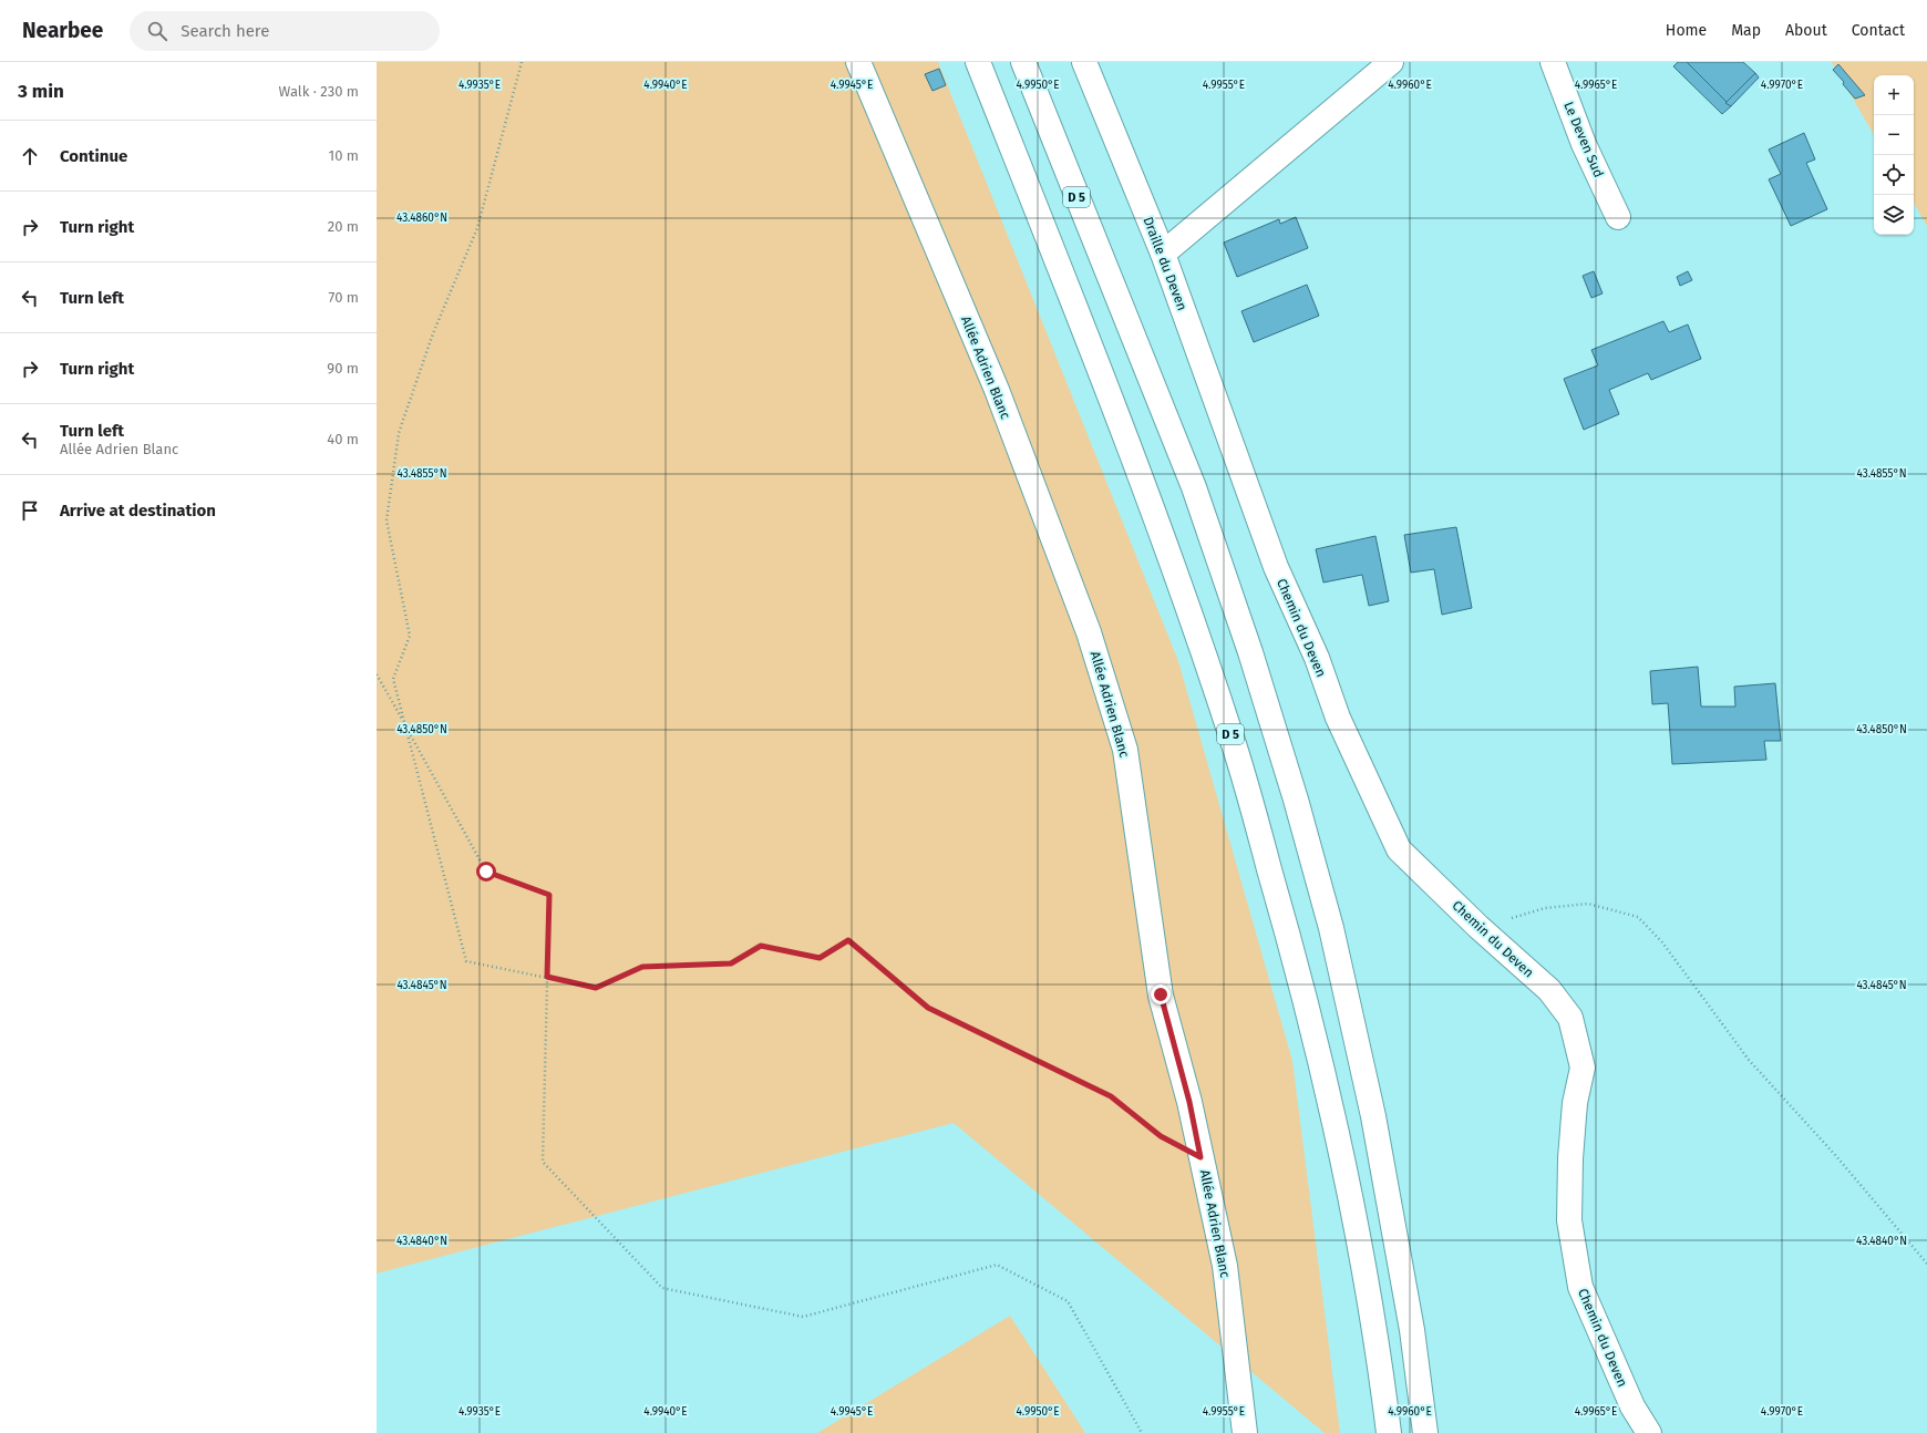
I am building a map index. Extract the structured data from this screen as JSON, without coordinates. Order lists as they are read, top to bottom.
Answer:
{
  "streets": {
    "street": [
      "Le Deven Sud",
      "D 5",
      "Draille du Deven",
      "Allée Adrien Blanc",
      "Chemin du Deven"
    ]
  },
  "crossings": [
    ["Draille du Deven", "Chemin du Deven"]
  ],
  "page": {
    "header": "Nearbee",
    "search": "Search here",
    "nav": [
      "Home",
      "Map",
      "About",
      "Contact"
    ],
    "heading": ["3 min", "Walk · 230 m"],
    "map_buttons": ["+", "−"],
    "list": [
      ["Continue", "10 m"],
      ["Turn right", "20 m"],
      ["Turn left", "70 m"],
      ["Turn right", "90 m"],
      ["Turn left", "Allée Adrien Blanc", "40 m"],
      "Arrive at destination"
    ]
  },
  "coordinates": [
    "4.9935°E",
    "4.9940°E",
    "4.9945°E",
    "4.9950°E",
    "4.9955°E",
    "4.9960°E",
    "4.9965°E",
    "4.9970°E",
    "43.4860°N",
    "43.4855°N",
    "43.4850°N",
    "43.4845°N",
    "43.4840°N"
  ]
}
